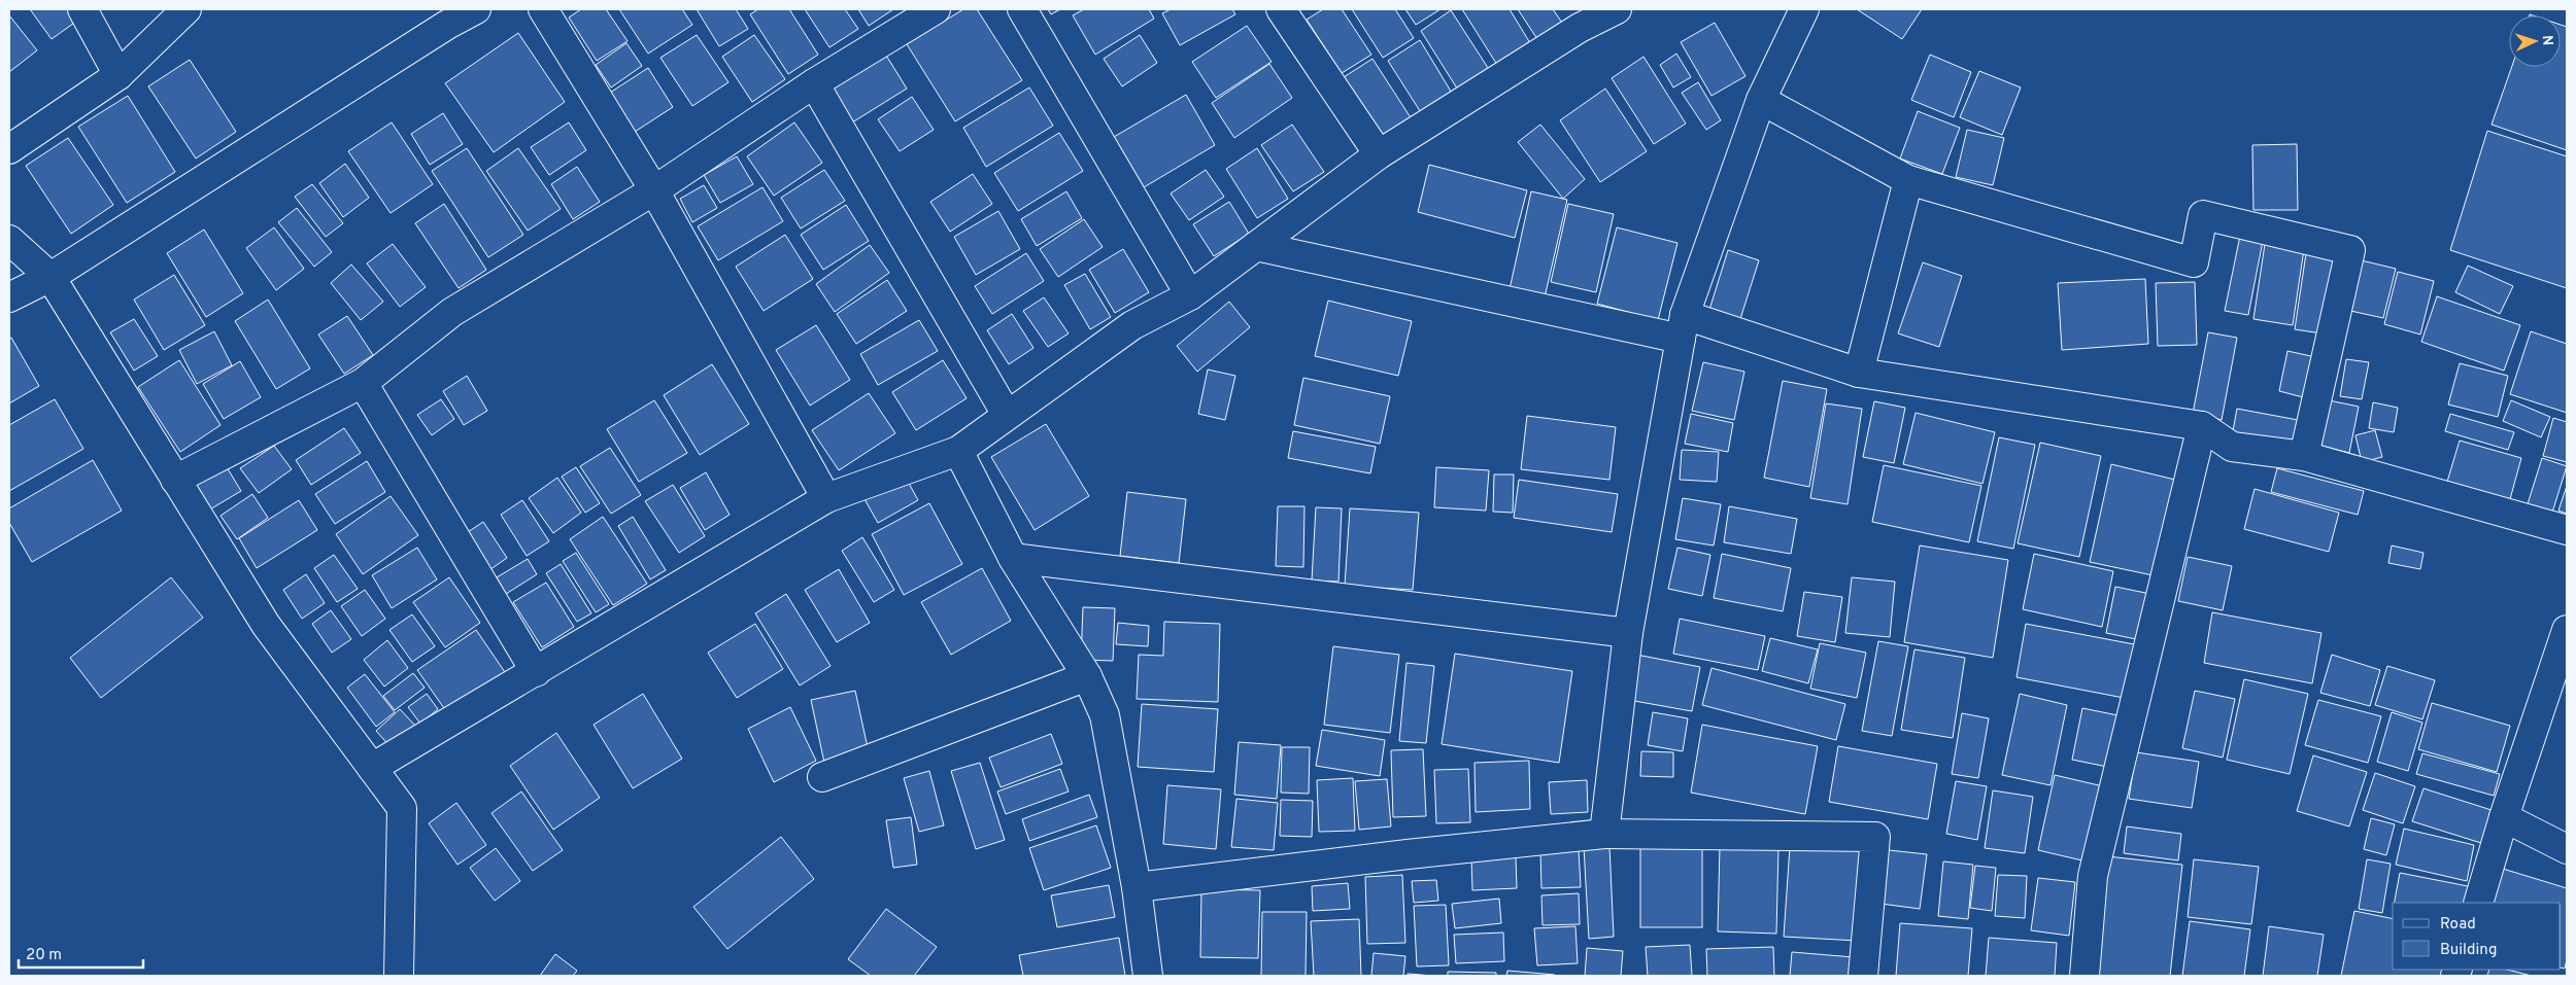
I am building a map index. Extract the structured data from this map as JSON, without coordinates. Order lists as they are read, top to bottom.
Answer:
{
  "legend": ["Road", "Building"],
  "scale_bar": "20 m",
  "north": "right"
}
